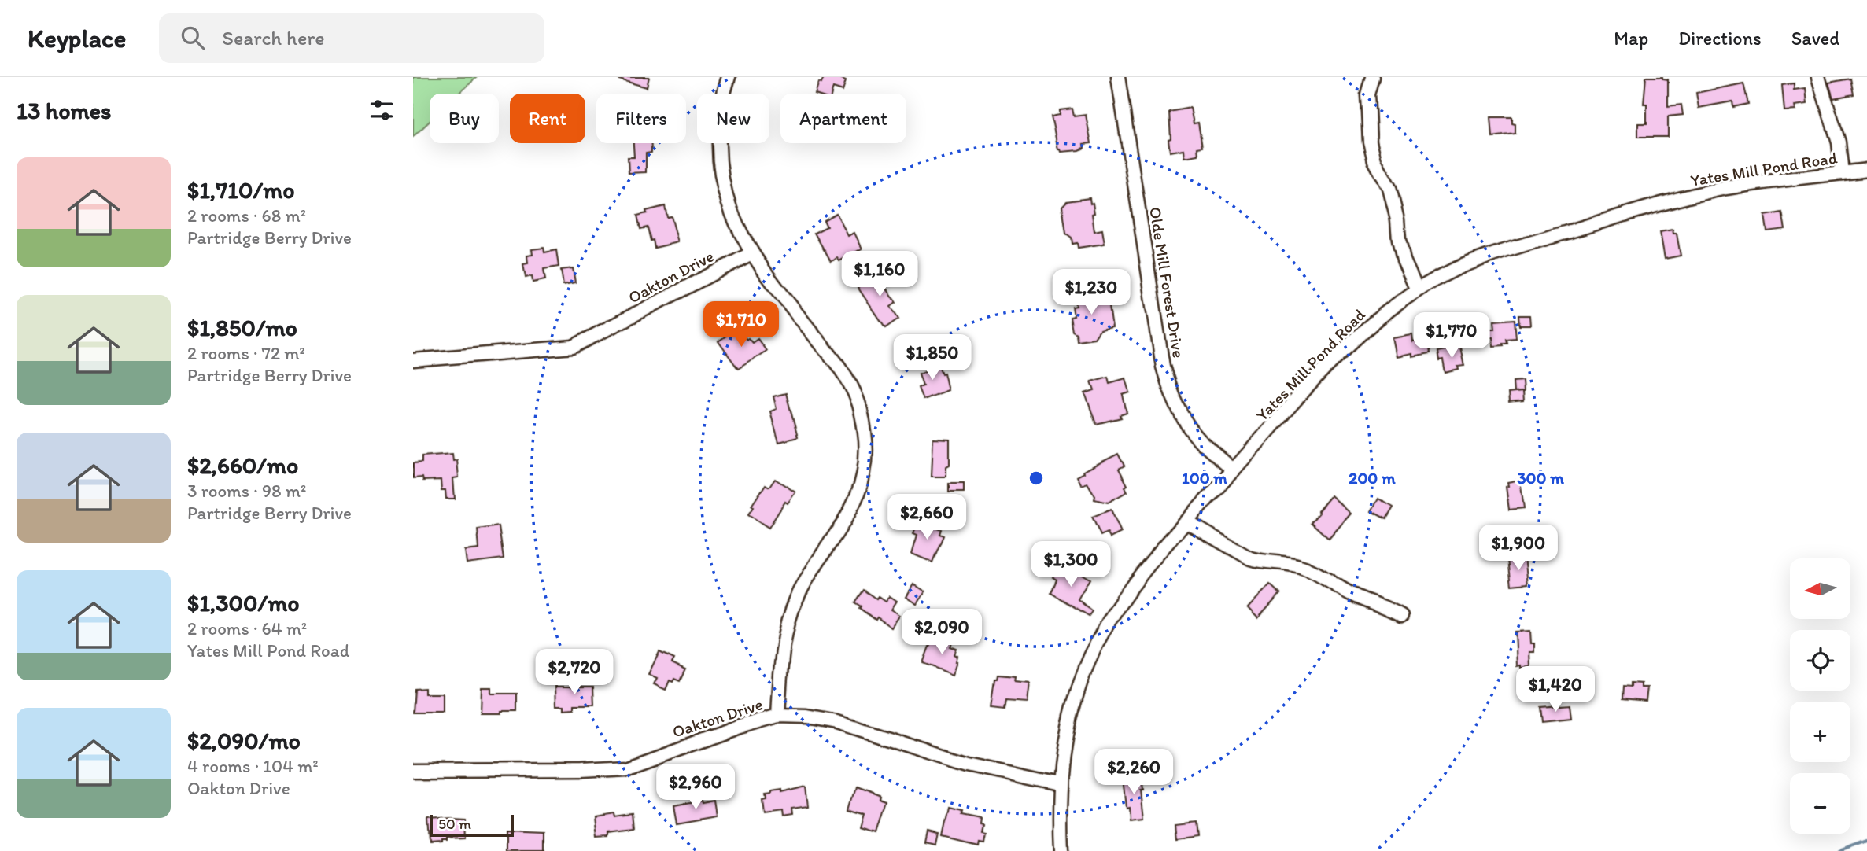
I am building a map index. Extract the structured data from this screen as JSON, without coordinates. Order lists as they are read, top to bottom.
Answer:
{
  "streets": {
    "street": ["Yates Mill Pond Road", "Oakton Drive", "Olde Mill Forest Drive"]
  },
  "crossings": [
    ["Yates Mill Pond Road", "Oakton Drive"],
    ["Yates Mill Pond Road", "Olde Mill Forest Drive"]
  ],
  "scale_bar": "50 m",
  "north": "left",
  "page": {
    "header": "Keyplace",
    "search": "Search here",
    "nav": ["Map", "Directions", "Saved"],
    "heading": "13 homes",
    "chip": [
      "Buy",
      "Rent",
      "Filters",
      "New",
      "Apartment"
    ],
    "list": [
      {
        "name": "$1,710/mo",
        "note": "2 rooms · 68 m² · Partridge Berry Drive"
      },
      {
        "name": "$1,850/mo",
        "note": "2 rooms · 72 m² · Partridge Berry Drive"
      },
      {
        "name": "$2,660/mo",
        "note": "3 rooms · 98 m² · Partridge Berry Drive"
      },
      {
        "name": "$1,300/mo",
        "note": "2 rooms · 64 m² · Yates Mill Pond Road"
      },
      {
        "name": "$2,090/mo",
        "note": "4 rooms · 104 m² · Oakton Drive"
      }
    ],
    "price": [
      "$1,160",
      "$1,230",
      "$1,710",
      "$1,770",
      "$1,850",
      "$2,660",
      "$1,900",
      "$1,300",
      "$2,090",
      "$2,720",
      "$1,420",
      "$2,260",
      "$2,960"
    ],
    "map_buttons": ["+", "−"],
    "scale": "50 m"
  },
  "rings": ["100 m", "200 m", "300 m"]
}
